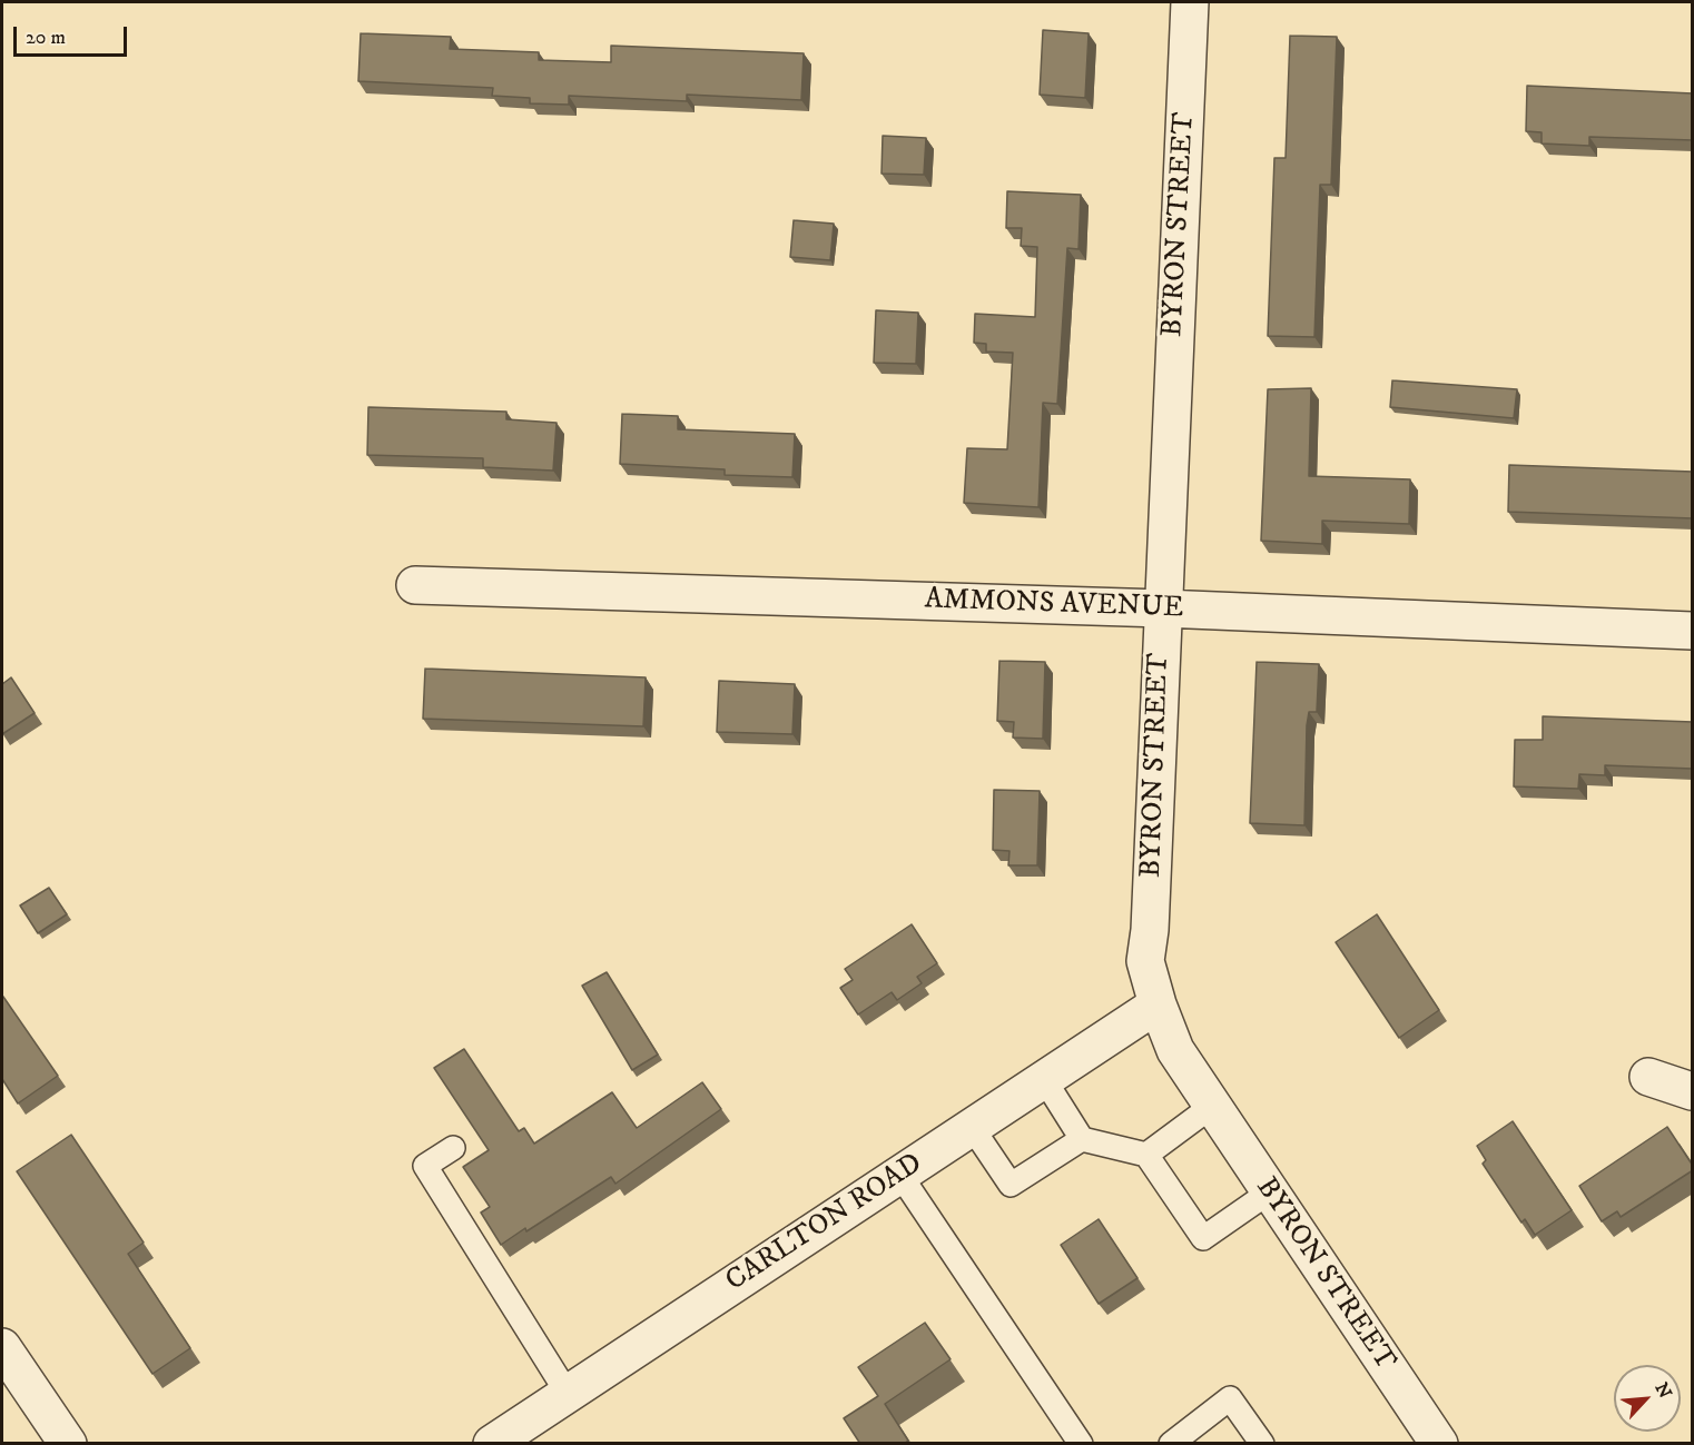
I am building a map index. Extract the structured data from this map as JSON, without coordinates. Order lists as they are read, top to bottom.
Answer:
{
  "streets": {
    "street": ["BYRON STREET", "AMMONS AVENUE", "CARLTON ROAD"]
  },
  "crossings": [
    ["BYRON STREET", "AMMONS AVENUE"],
    ["BYRON STREET", "CARLTON ROAD"]
  ],
  "scale_bar": "20 m",
  "north": "top right"
}
